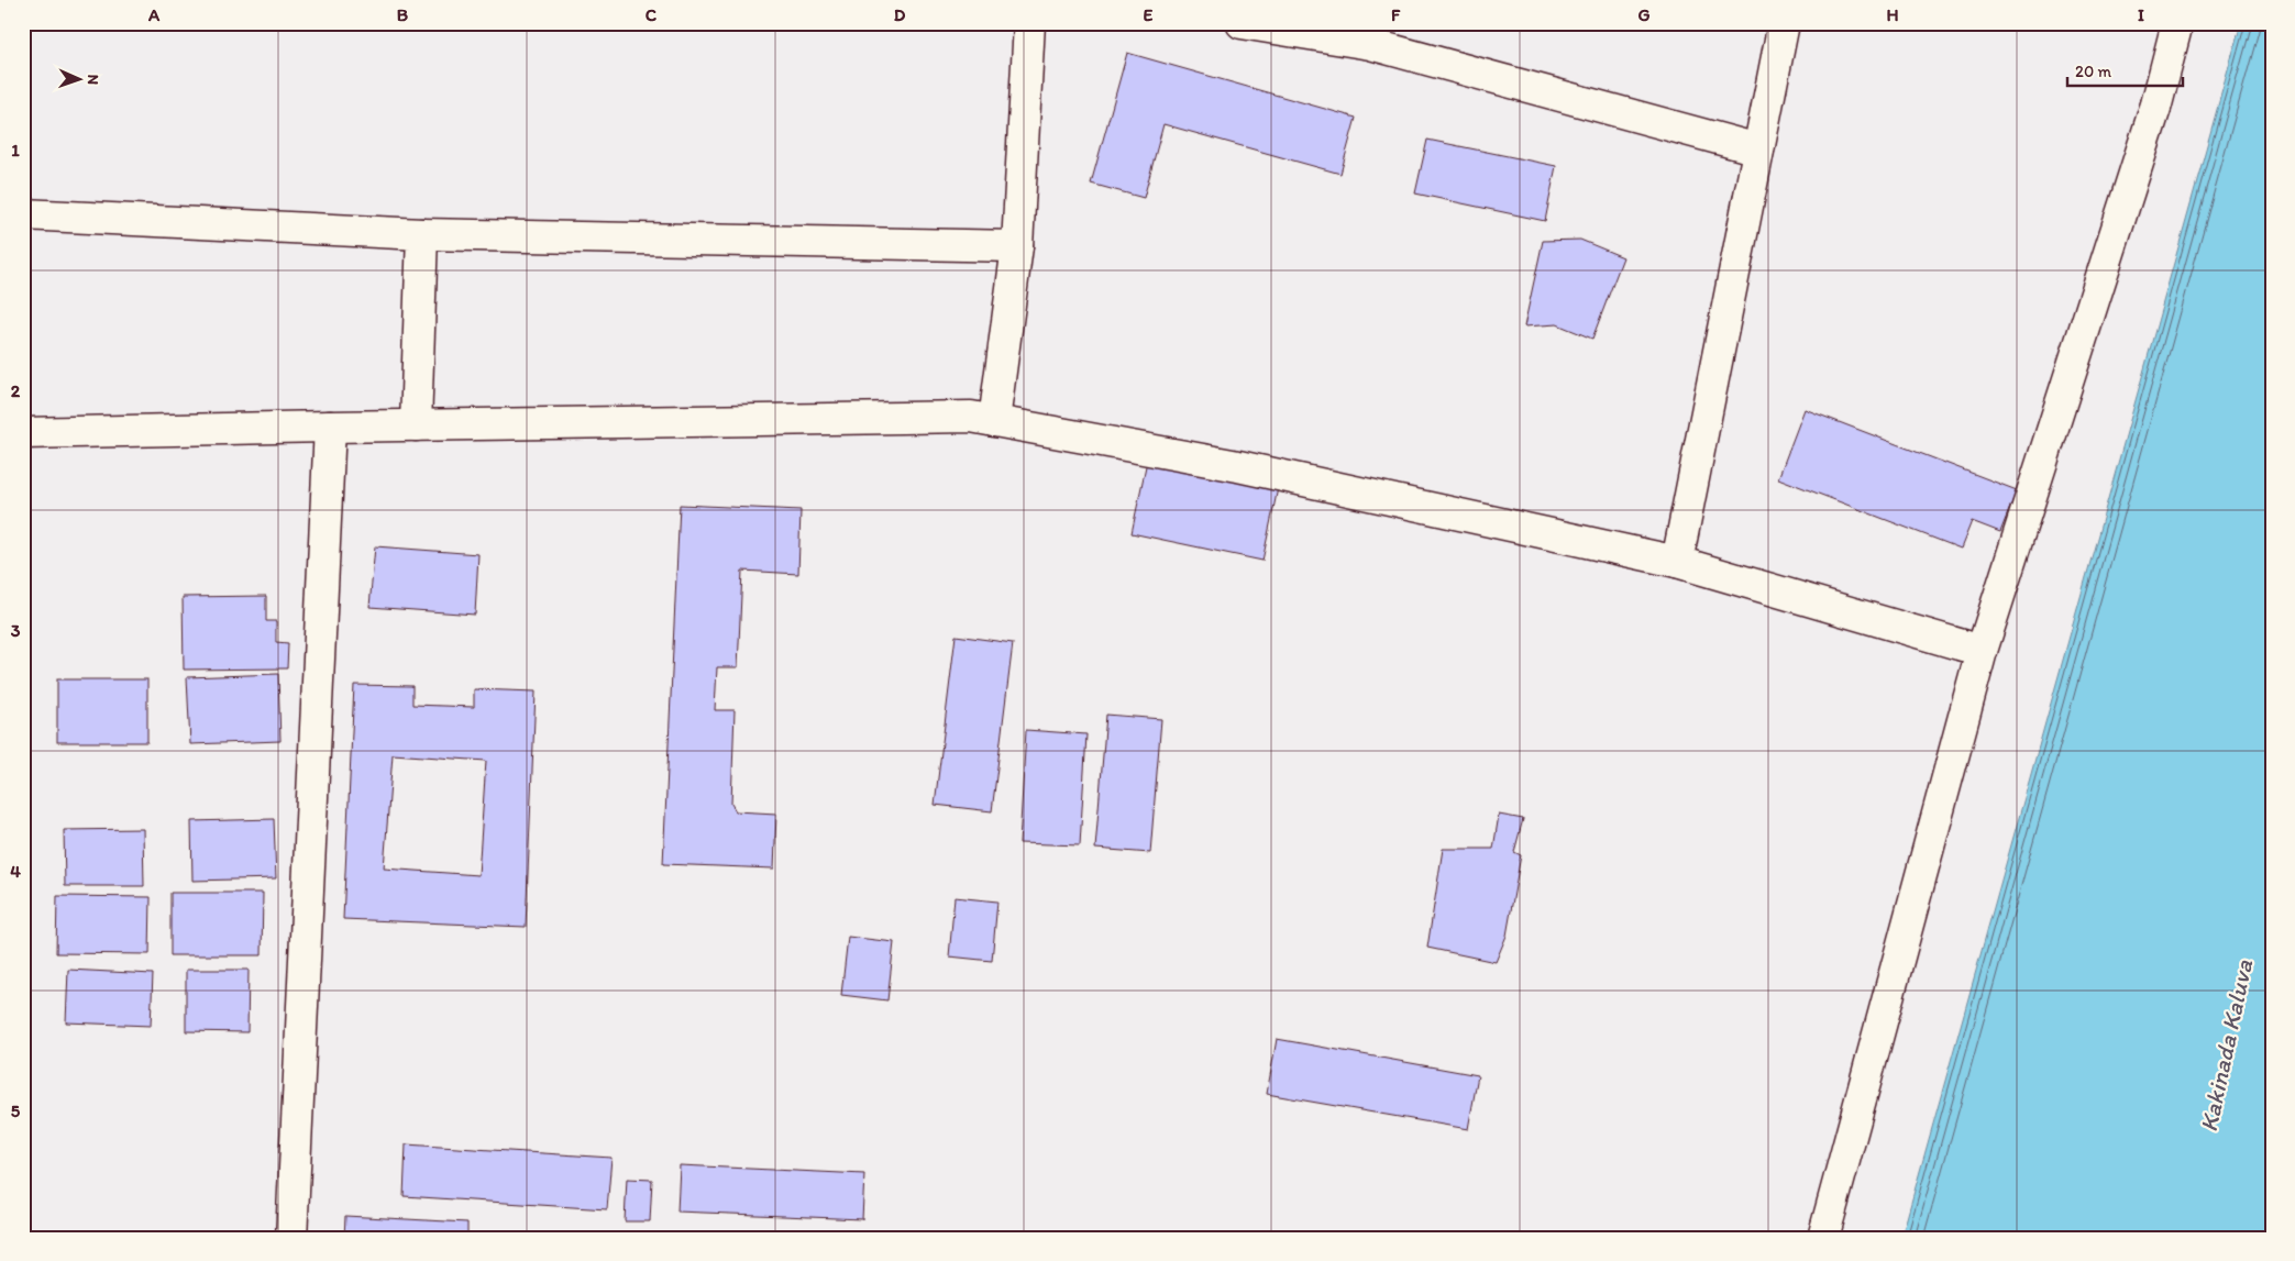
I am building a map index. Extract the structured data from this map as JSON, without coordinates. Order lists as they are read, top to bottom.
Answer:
{
  "water": ["Kakinada Kaluva"],
  "scale_bar": "20 m",
  "north": "right",
  "grid": {
    "columns": [
      "A",
      "B",
      "C",
      "D",
      "E",
      "F",
      "G",
      "H",
      "I"
    ],
    "rows": [
      "1",
      "2",
      "3",
      "4",
      "5"
    ]
  }
}
